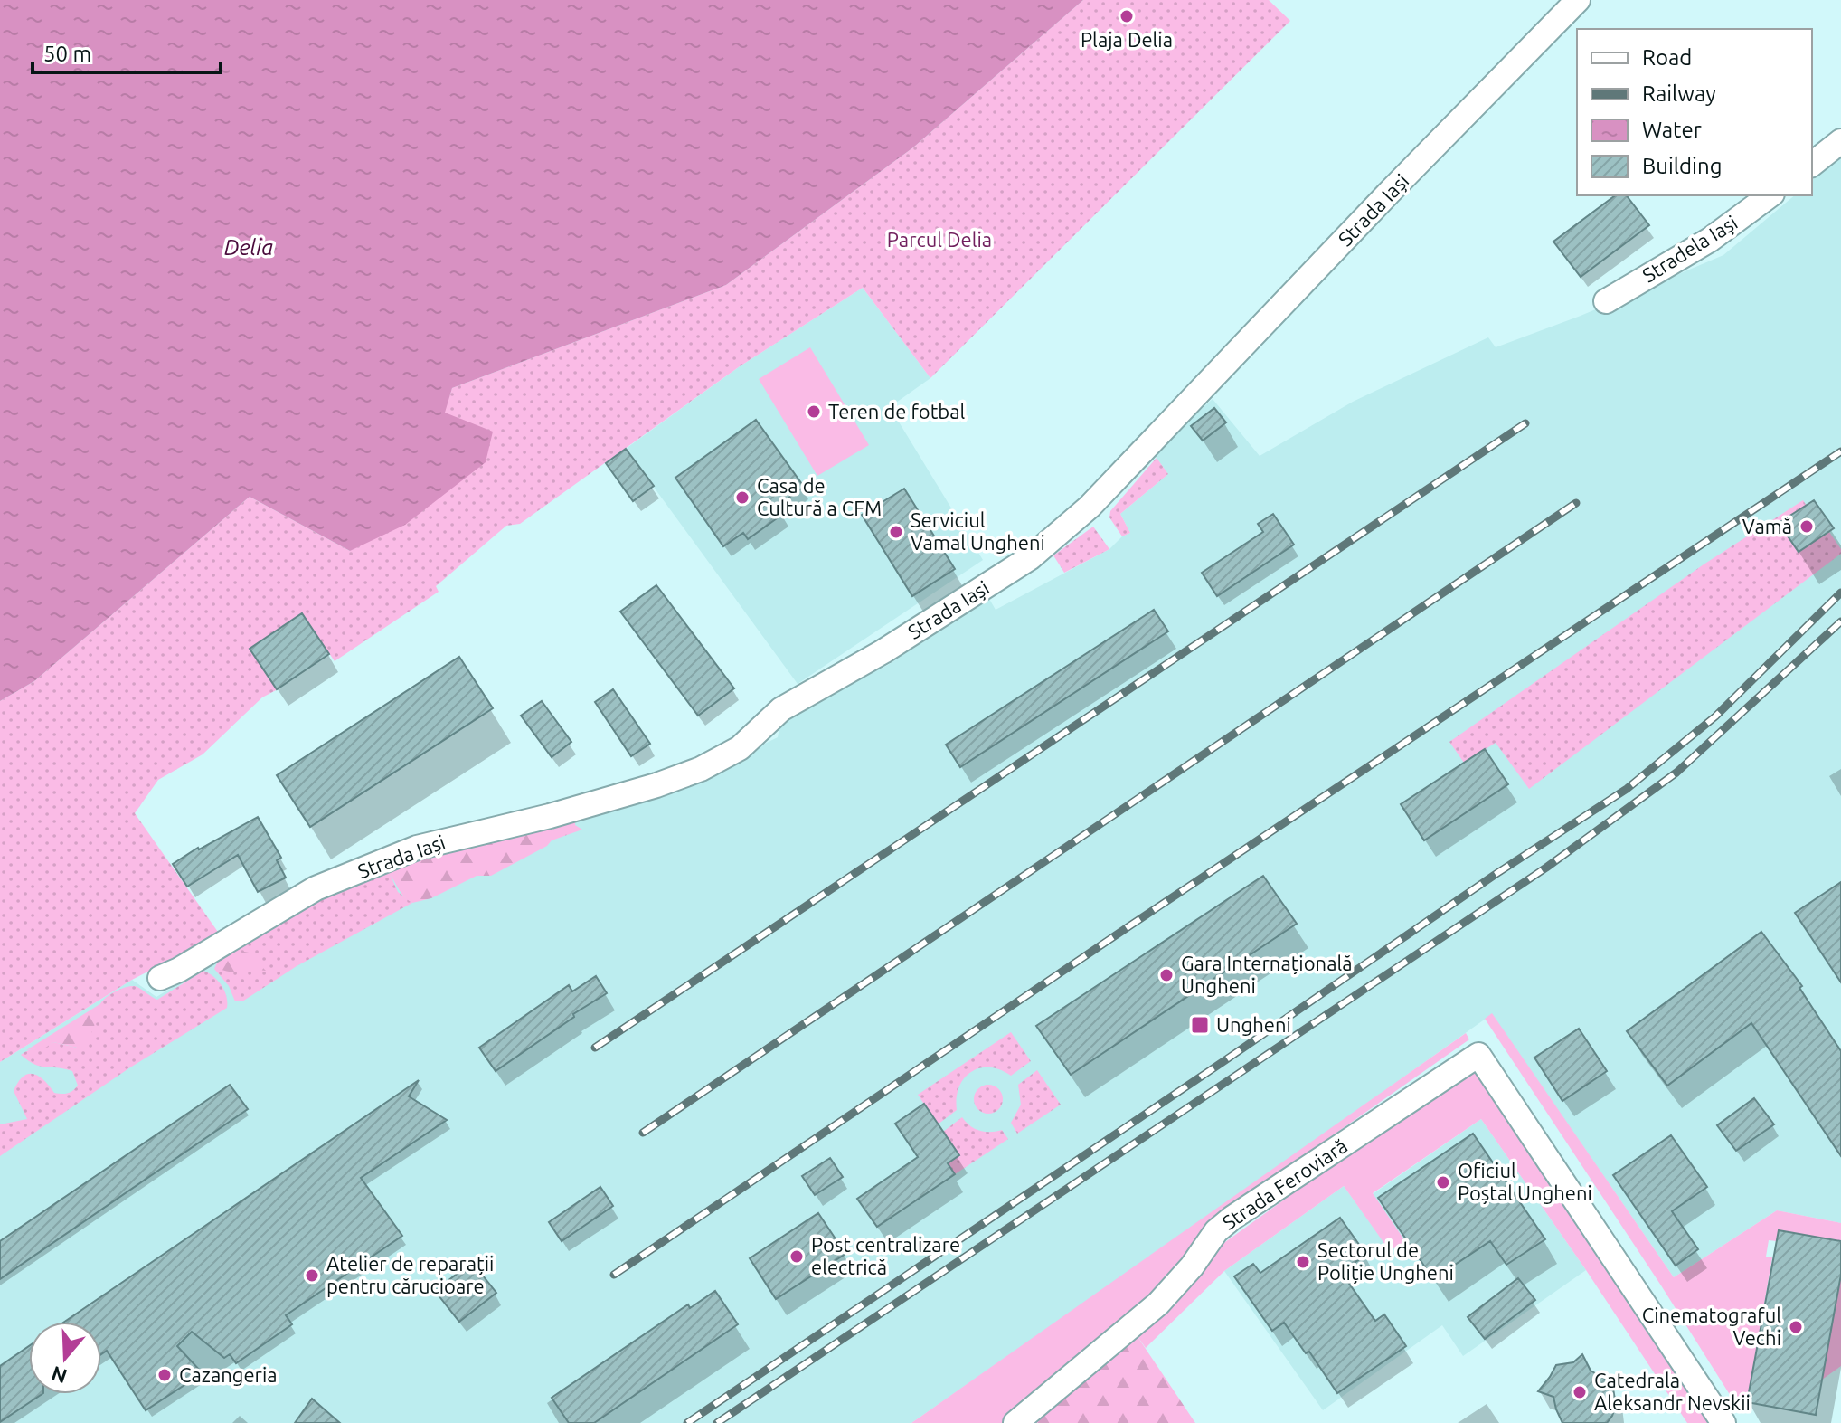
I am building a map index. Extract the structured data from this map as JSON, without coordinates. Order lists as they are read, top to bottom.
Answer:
{
  "streets": {
    "street": ["Strada Iași", "Stradela Iași", "Strada Feroviară"]
  },
  "water": ["Delia"],
  "parks": ["Parcul Delia"],
  "places": {
    "other": [
      "Plaja Delia",
      "Teren de fotbal",
      "Casa de Cultură a CFM",
      "Vamă",
      "Serviciul Vamal Ungheni",
      "Gara Internațională Ungheni",
      "Oficiul Poștal Ungheni",
      "Post centralizare electrică",
      "Sectorul de Poliție Ungheni",
      "Atelier de reparații pentru cărucioare",
      "Cinematograful Vechi",
      "Cazangeria",
      "Catedrala Aleksandr Nevskii"
    ],
    "transit": ["Ungheni"]
  },
  "legend": [
    "Road",
    "Railway",
    "Water",
    "Building"
  ],
  "scale_bar": "50 m",
  "north": "bottom"
}
